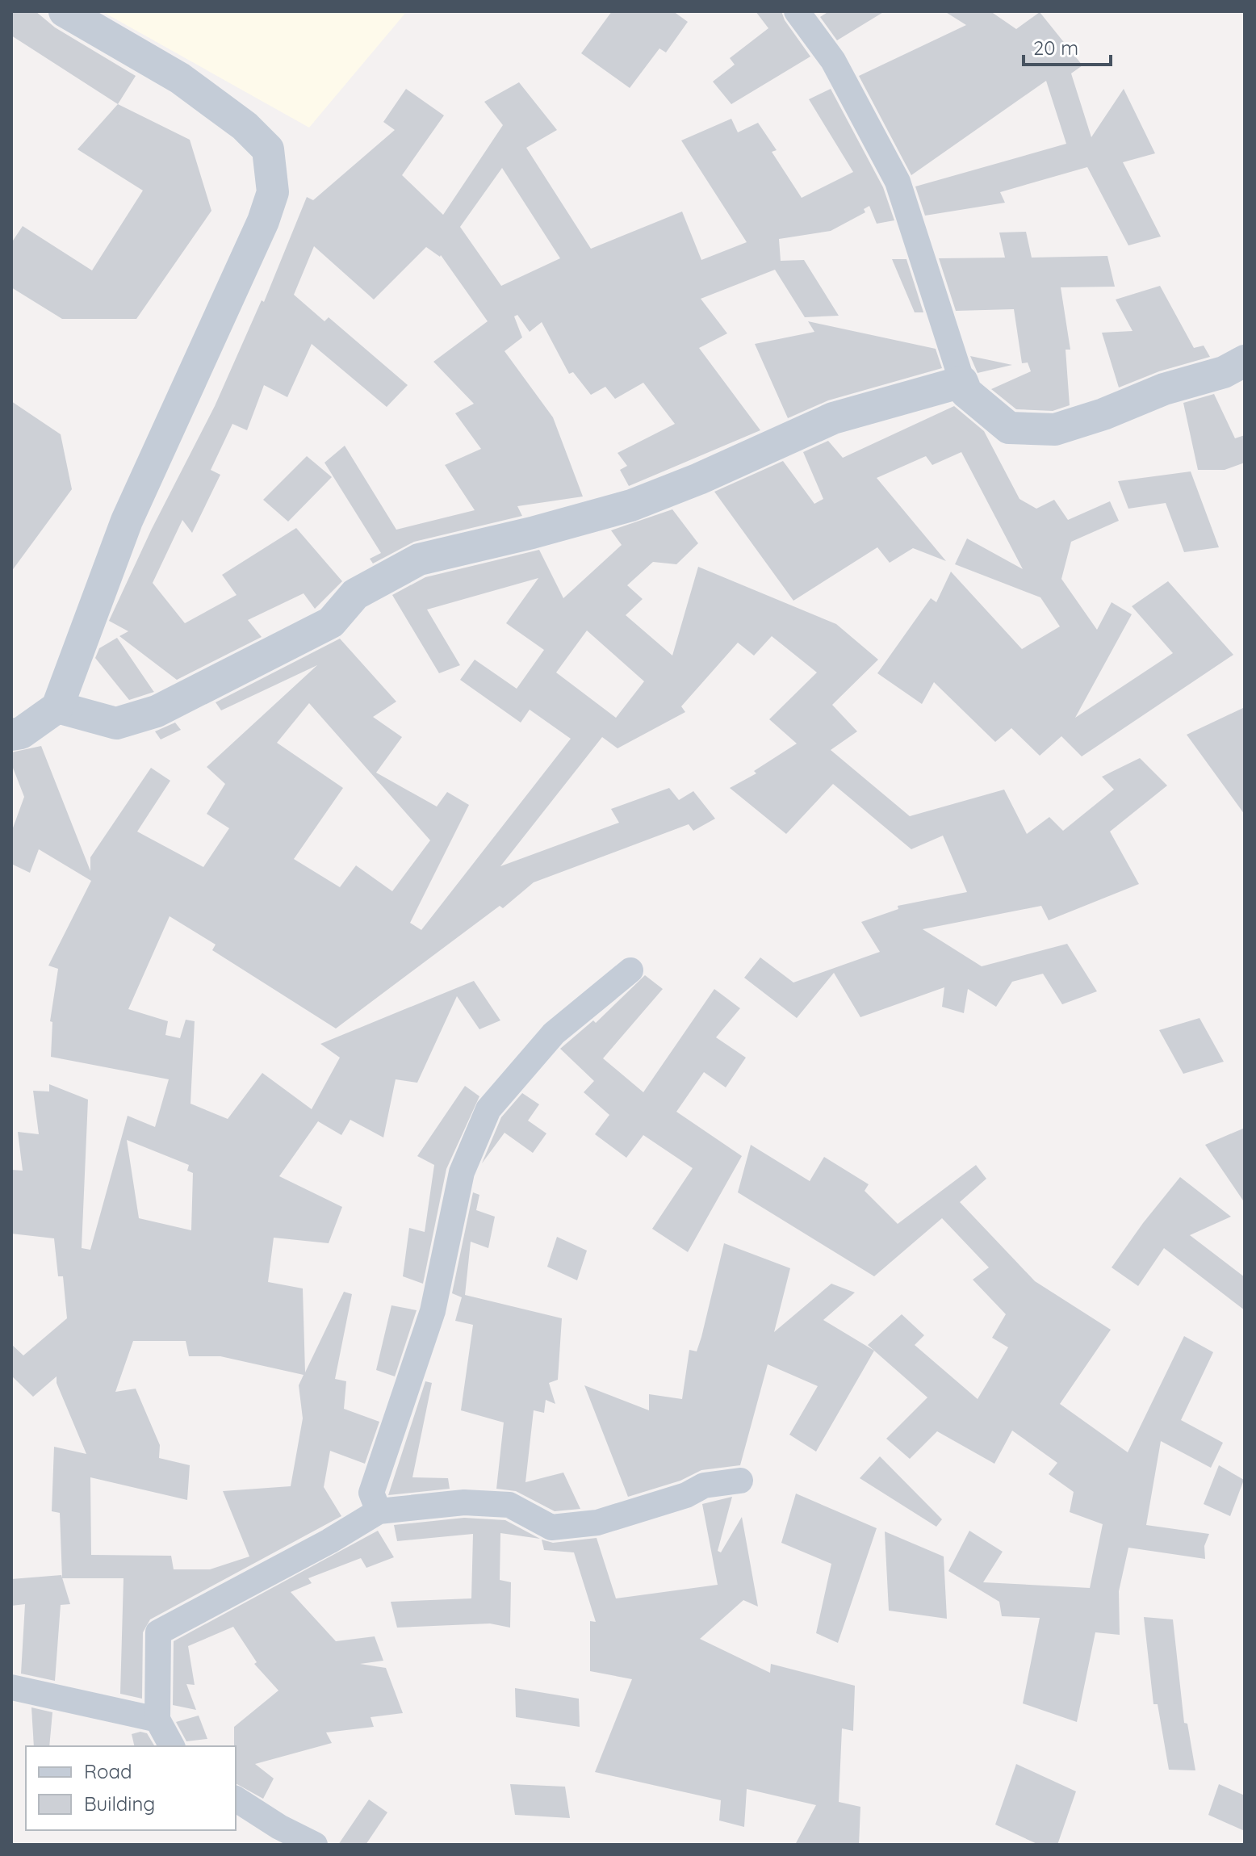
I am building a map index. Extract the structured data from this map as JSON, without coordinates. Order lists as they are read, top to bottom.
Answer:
{
  "legend": ["Road", "Building"],
  "scale_bar": "20 m"
}
